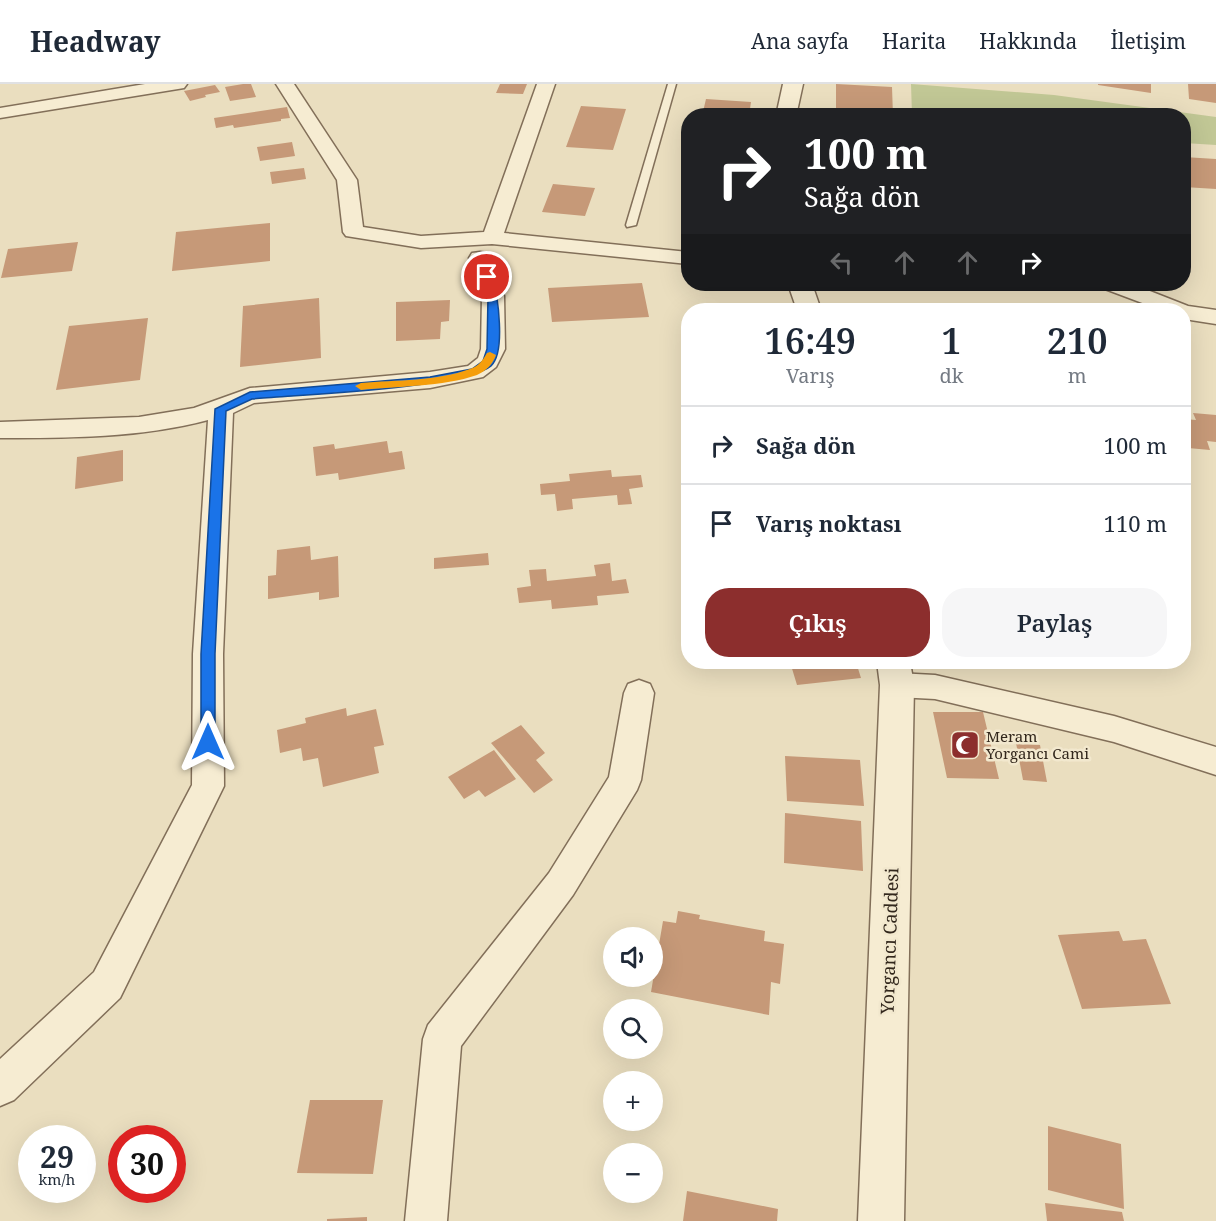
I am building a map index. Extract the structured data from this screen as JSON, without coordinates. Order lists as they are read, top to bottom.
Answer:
{
  "streets": {
    "street": ["Yorgancı Caddesi"]
  },
  "places": {
    "mosque": ["Meram Yorgancı Cami"]
  },
  "page": {
    "header": "Headway",
    "nav": [
      "Ana sayfa",
      "Harita",
      "Hakkında",
      "İletişim"
    ],
    "turn": ["100 m", "Sağa dön"],
    "eta": [
      "16:49",
      "Varış",
      "1",
      "dk",
      "210",
      "m"
    ],
    "list": [
      {
        "name": "Sağa dön",
        "value": "100 m"
      },
      {
        "name": "Varış noktası",
        "value": "110 m"
      }
    ],
    "buttons": ["Çıkış", "Paylaş"],
    "map_buttons": ["+", "−"],
    "speed": "29 km/h",
    "limit": "30"
  }
}
